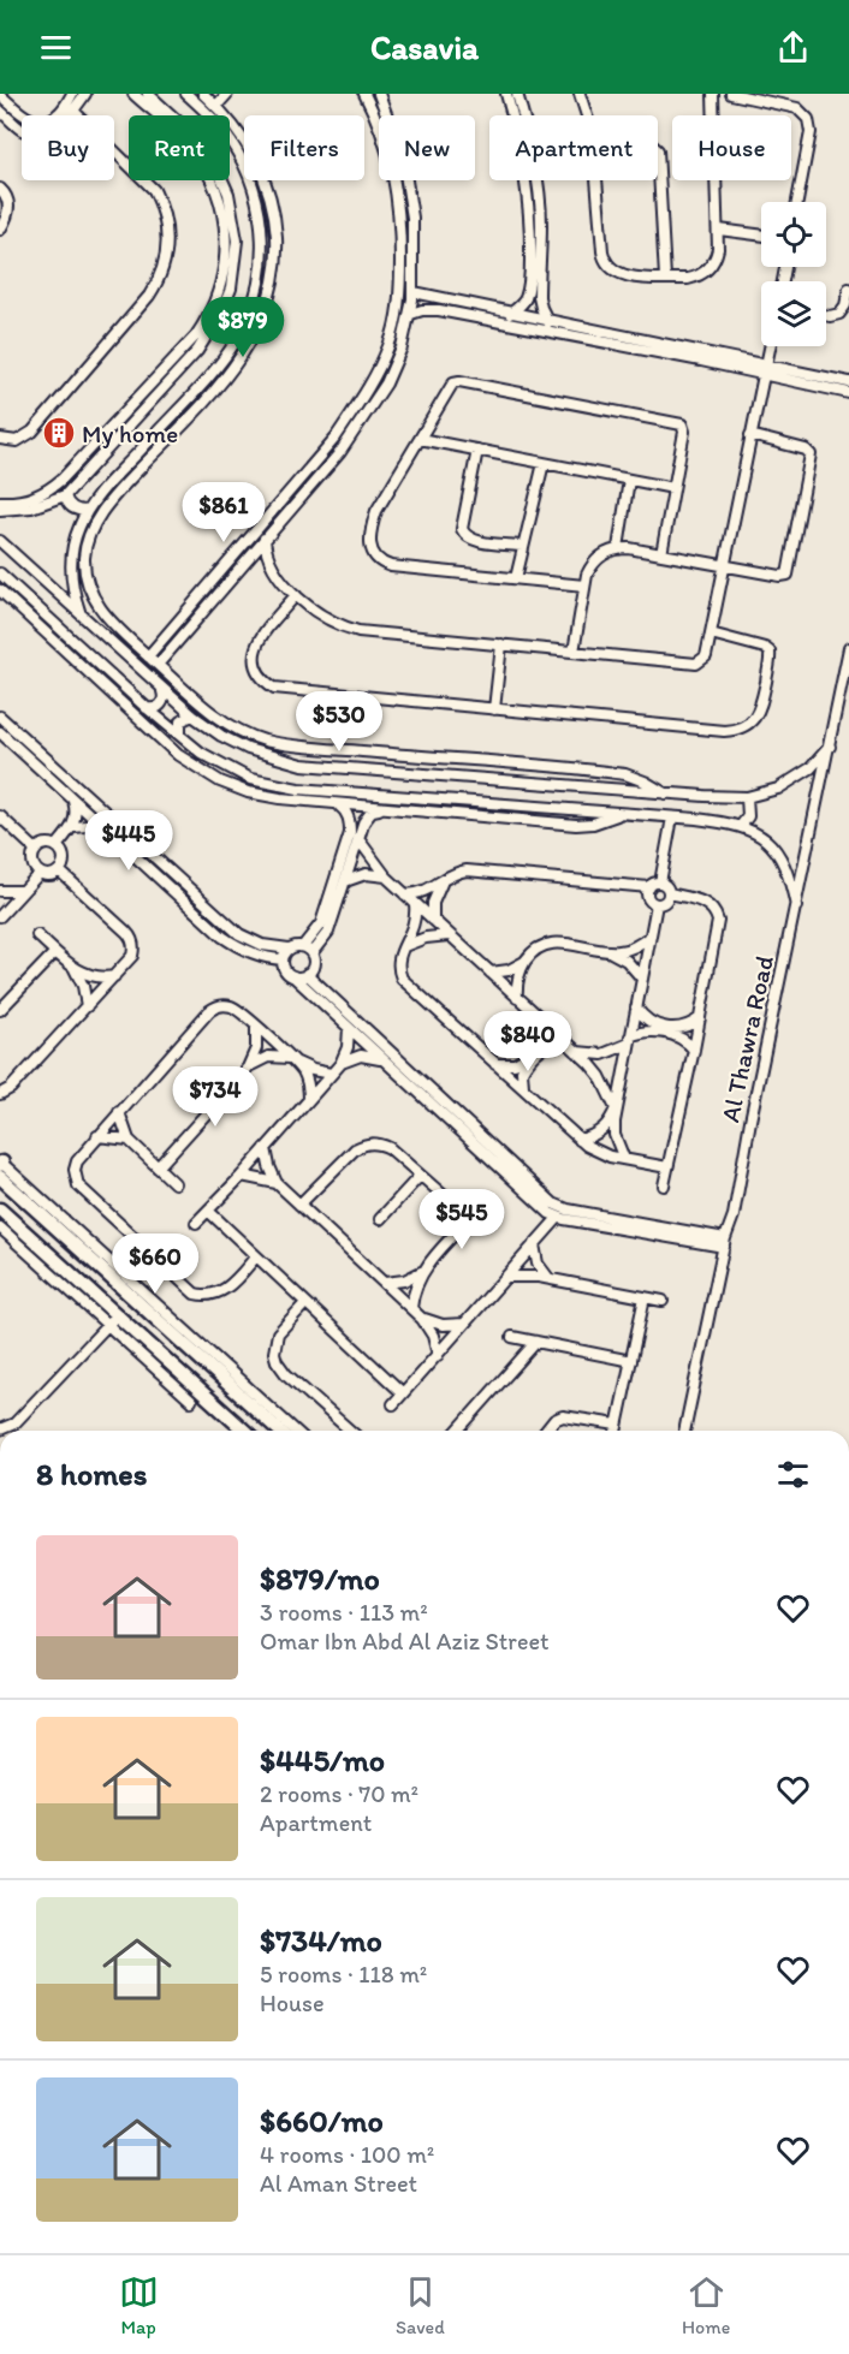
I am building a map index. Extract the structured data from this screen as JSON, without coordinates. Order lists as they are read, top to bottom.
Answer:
{
  "streets": {
    "street": ["Al Thawra Road"]
  },
  "places": {
    "building": ["My home"]
  },
  "page": {
    "header": "Casavia",
    "chip": [
      "Buy",
      "Rent",
      "Filters",
      "New",
      "Apartment",
      "House"
    ],
    "price": [
      "$879",
      "$861",
      "$530",
      "$445",
      "$840",
      "$734",
      "$545",
      "$660"
    ],
    "heading": "8 homes",
    "list": [
      {
        "name": "$879/mo",
        "note": "3 rooms · 113 m² · Omar Ibn Abd Al Aziz Street"
      },
      {
        "name": "$445/mo",
        "note": "2 rooms · 70 m² · Apartment"
      },
      {
        "name": "$734/mo",
        "note": "5 rooms · 118 m² · House"
      },
      {
        "name": "$660/mo",
        "note": "4 rooms · 100 m² · Al Aman Street"
      }
    ],
    "tabs": ["Map", "Saved", "Home"]
  }
}
